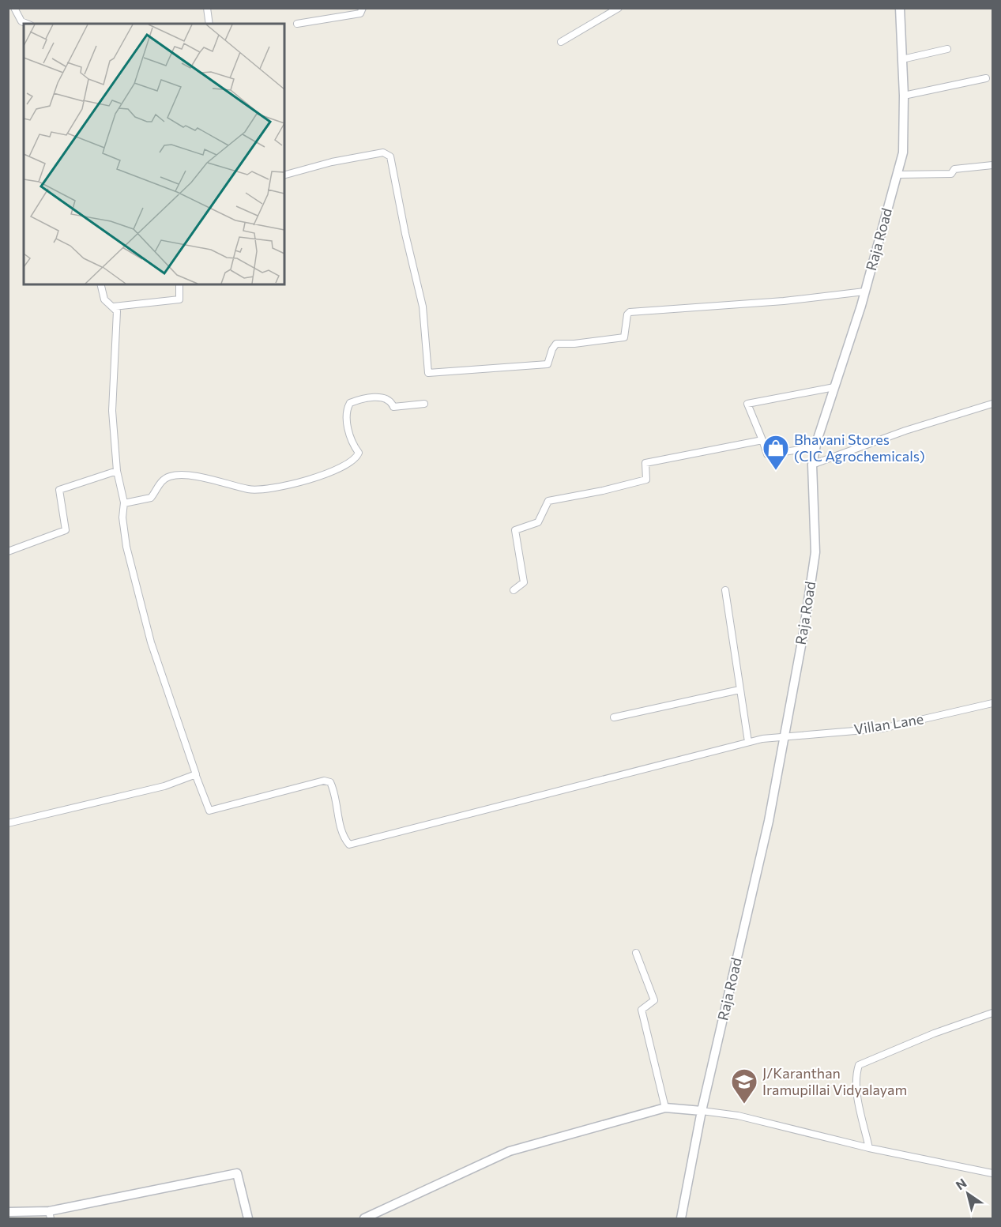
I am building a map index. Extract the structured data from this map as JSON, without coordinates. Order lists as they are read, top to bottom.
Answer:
{
  "streets": {
    "street": ["Raja Road", "Villan Lane"]
  },
  "crossings": [
    ["Raja Road", "Villan Lane"]
  ],
  "places": {
    "shop": ["Bhavani Stores (CIC Agrochemicals)"],
    "school or university": ["J/Karanthan Iramupillai Vidyalayam"]
  },
  "north": "top left"
}
